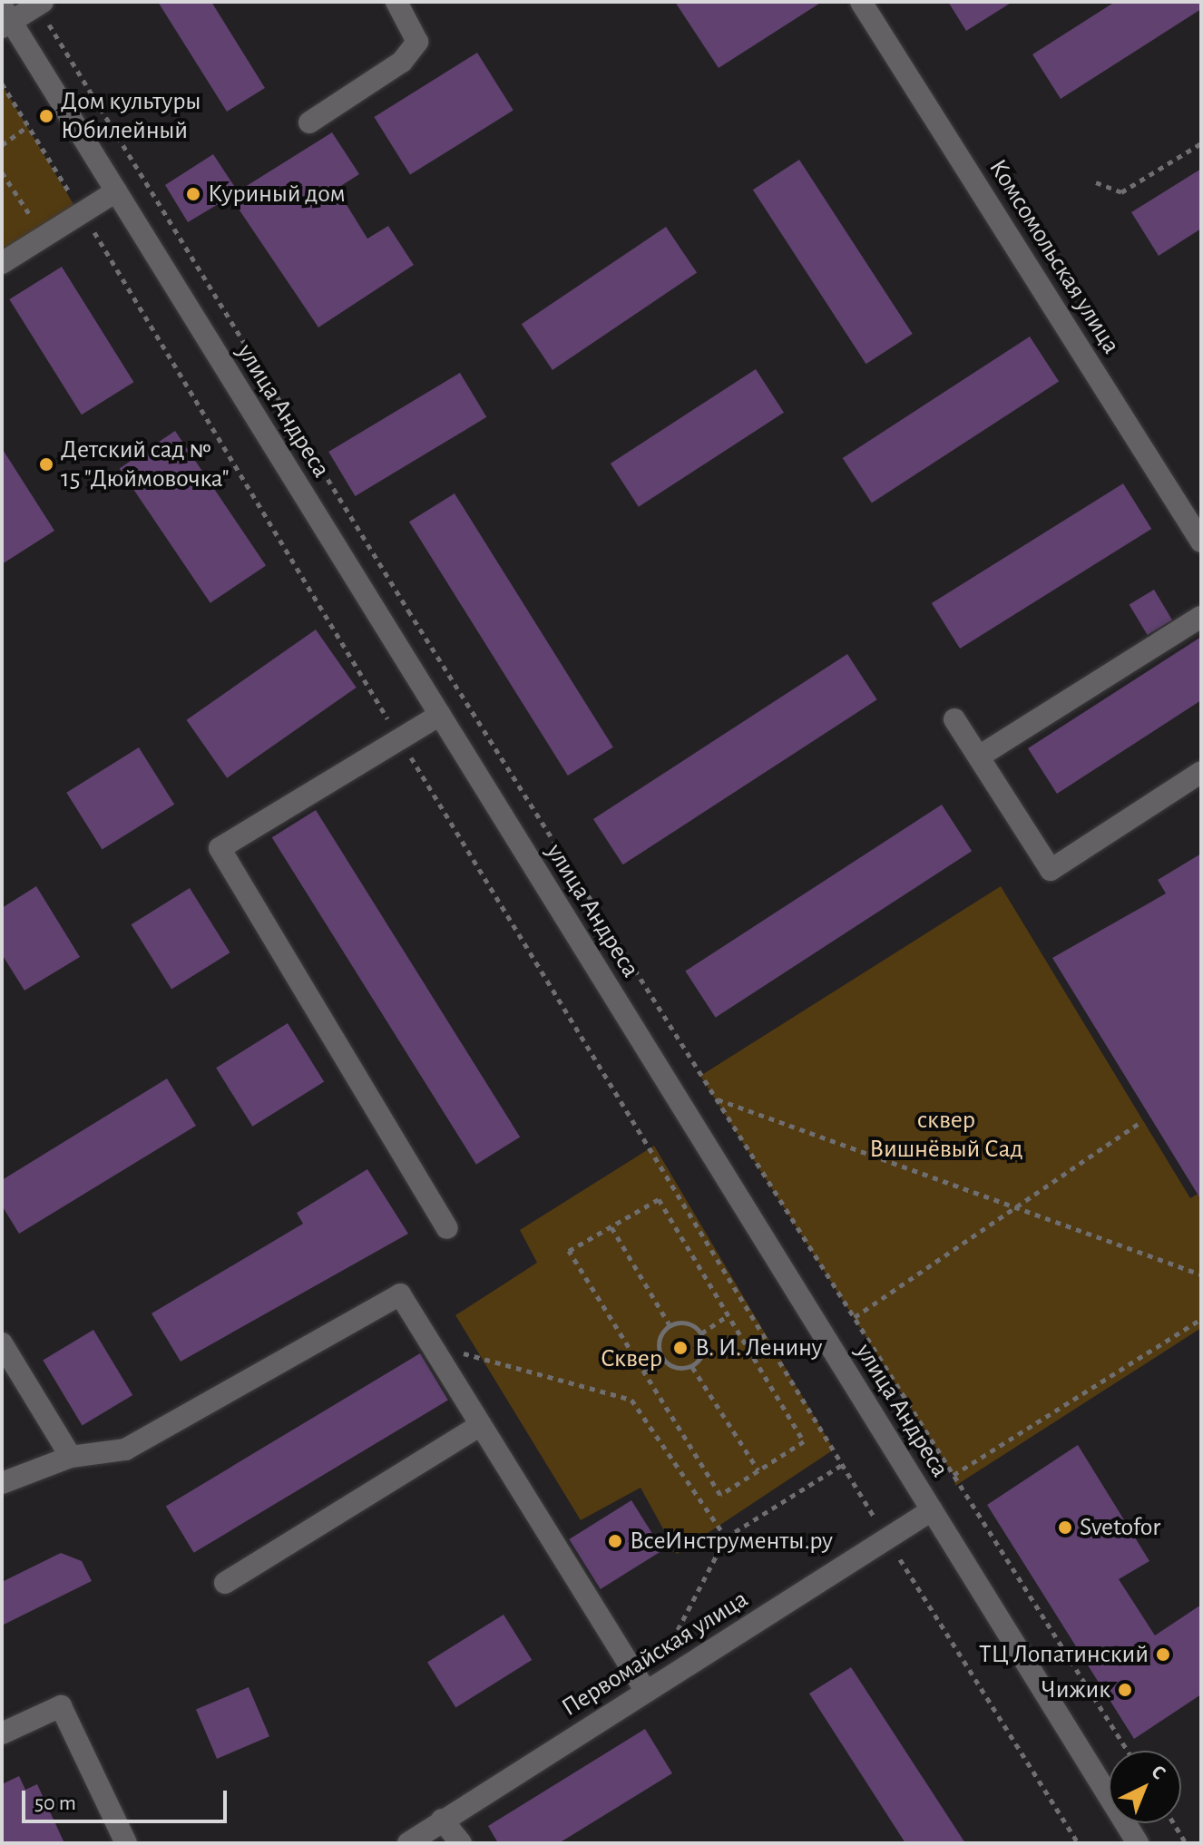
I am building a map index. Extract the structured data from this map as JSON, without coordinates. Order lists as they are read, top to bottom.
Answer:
{
  "streets": {
    "street": ["Комсомольская улица", "улица Андреса", "Первомайская улица"]
  },
  "crossings": [
    ["улица Андреса", "Первомайская улица"]
  ],
  "parks": ["сквер Вишнёвый Сад", "Сквер"],
  "places": [
    "Дом культуры Юбилейный",
    "Куриный дом",
    "Детский сад № 15 \"Дюймовочка\"",
    "В. И. Ленину",
    "Svetofor",
    "ВсеИнструменты.ру",
    "ТЦ Лопатинский",
    "Чижик"
  ],
  "scale_bar": "50 m",
  "north": "top right"
}
